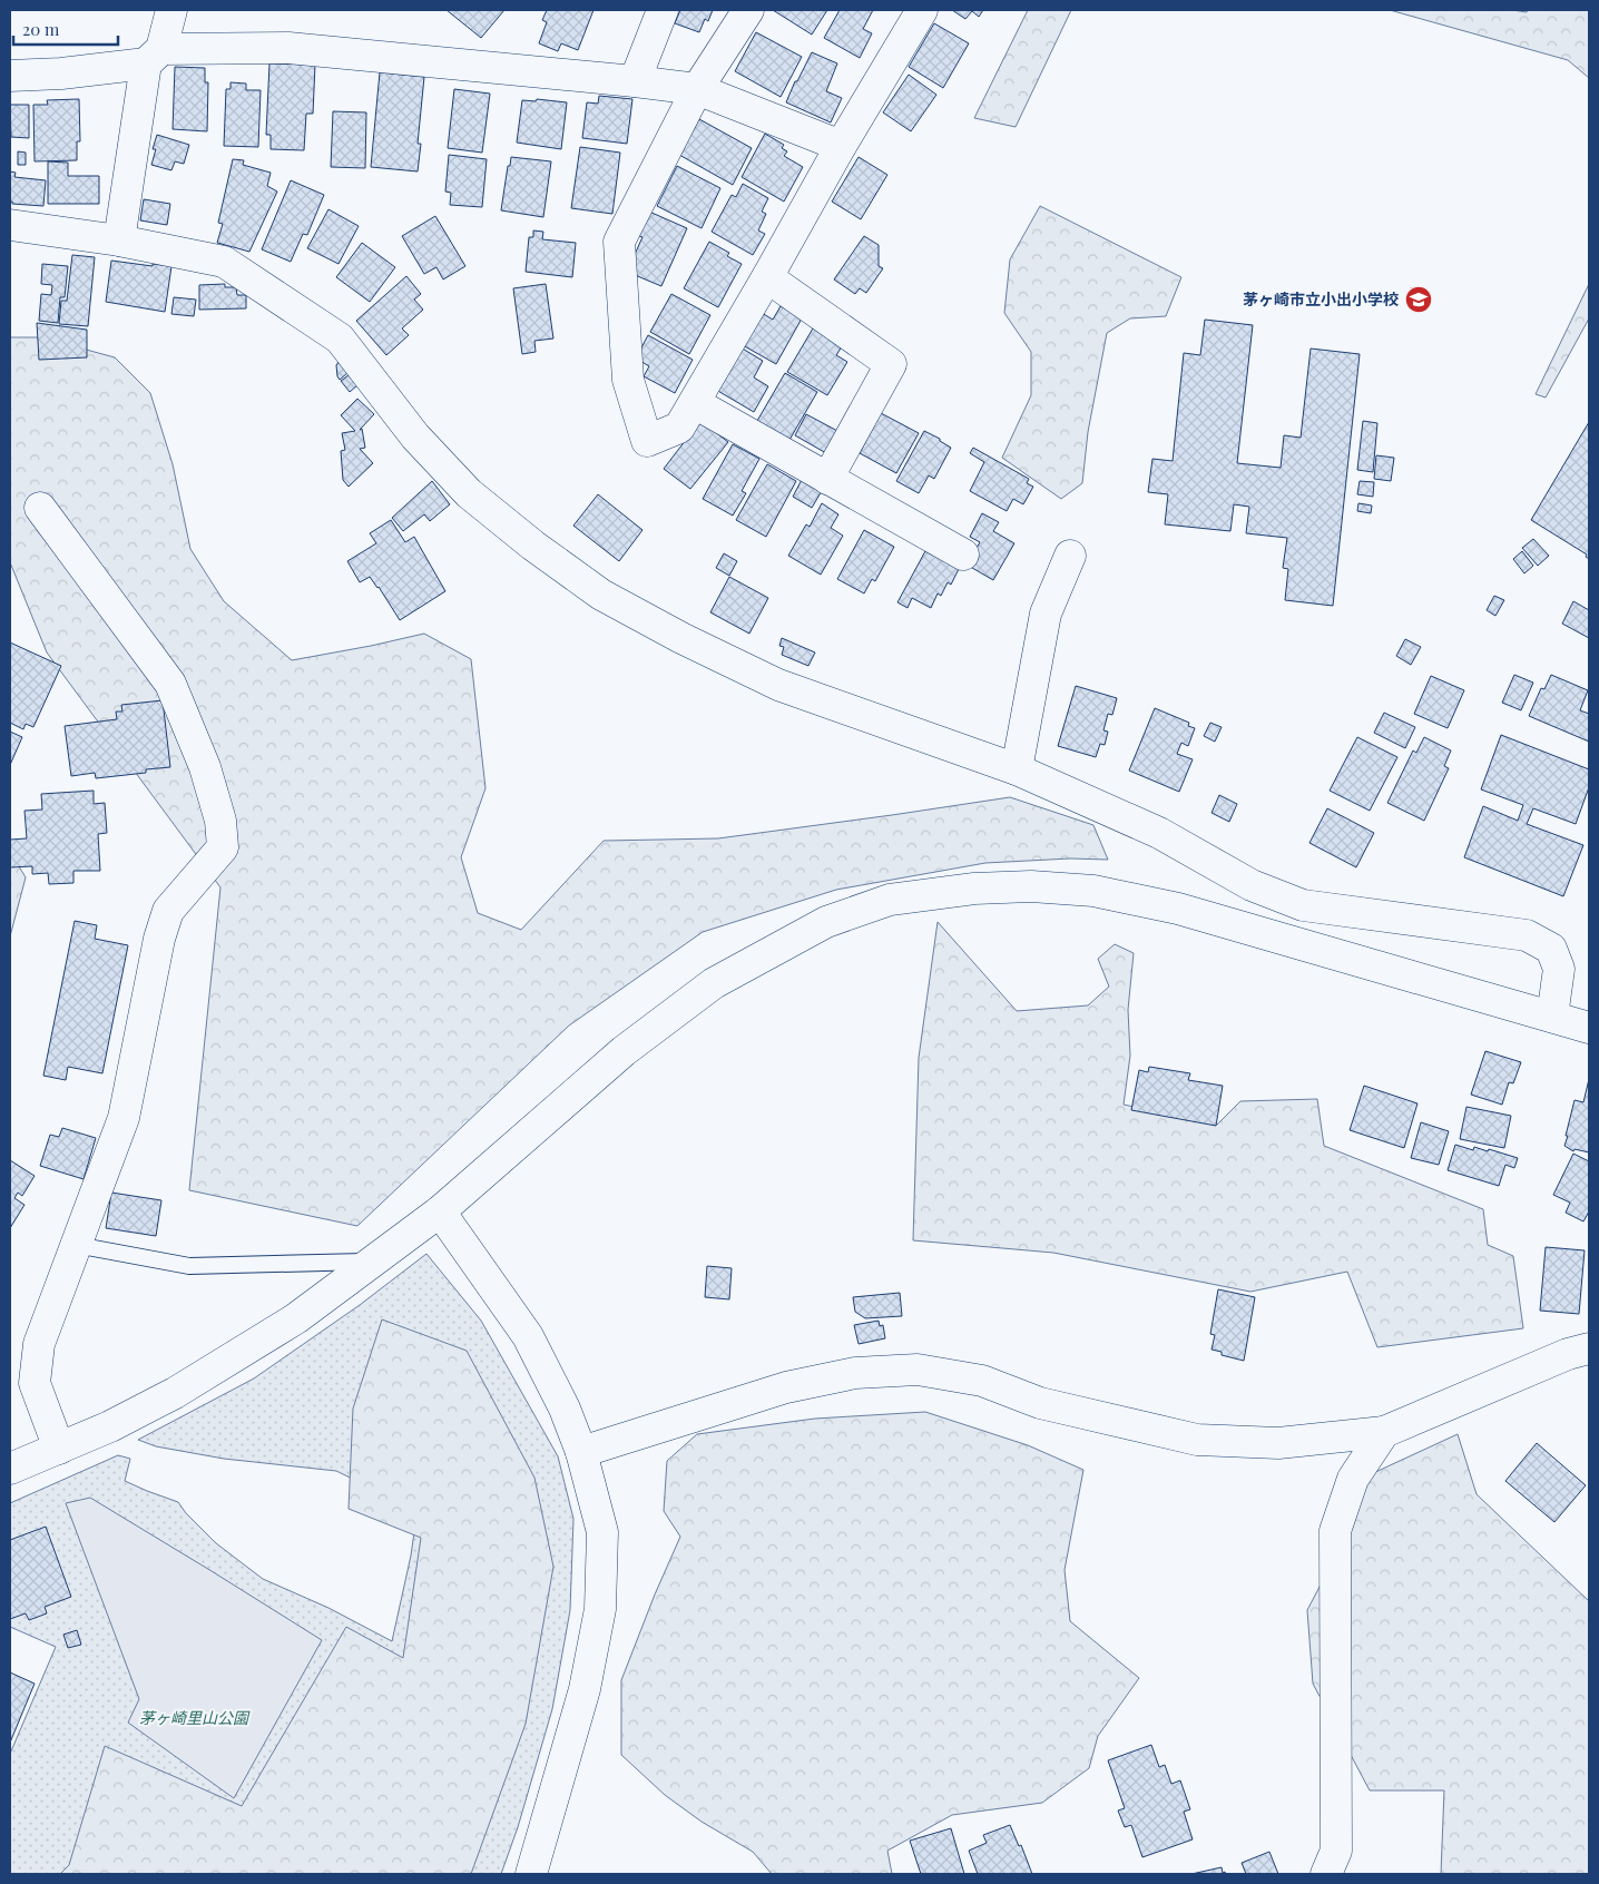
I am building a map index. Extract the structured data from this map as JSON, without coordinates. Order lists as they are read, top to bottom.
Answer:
{
  "parks": ["茅ヶ崎里山公園"],
  "places": {
    "school or university": ["茅ヶ崎市立小出小学校"]
  },
  "scale_bar": "20 m"
}
